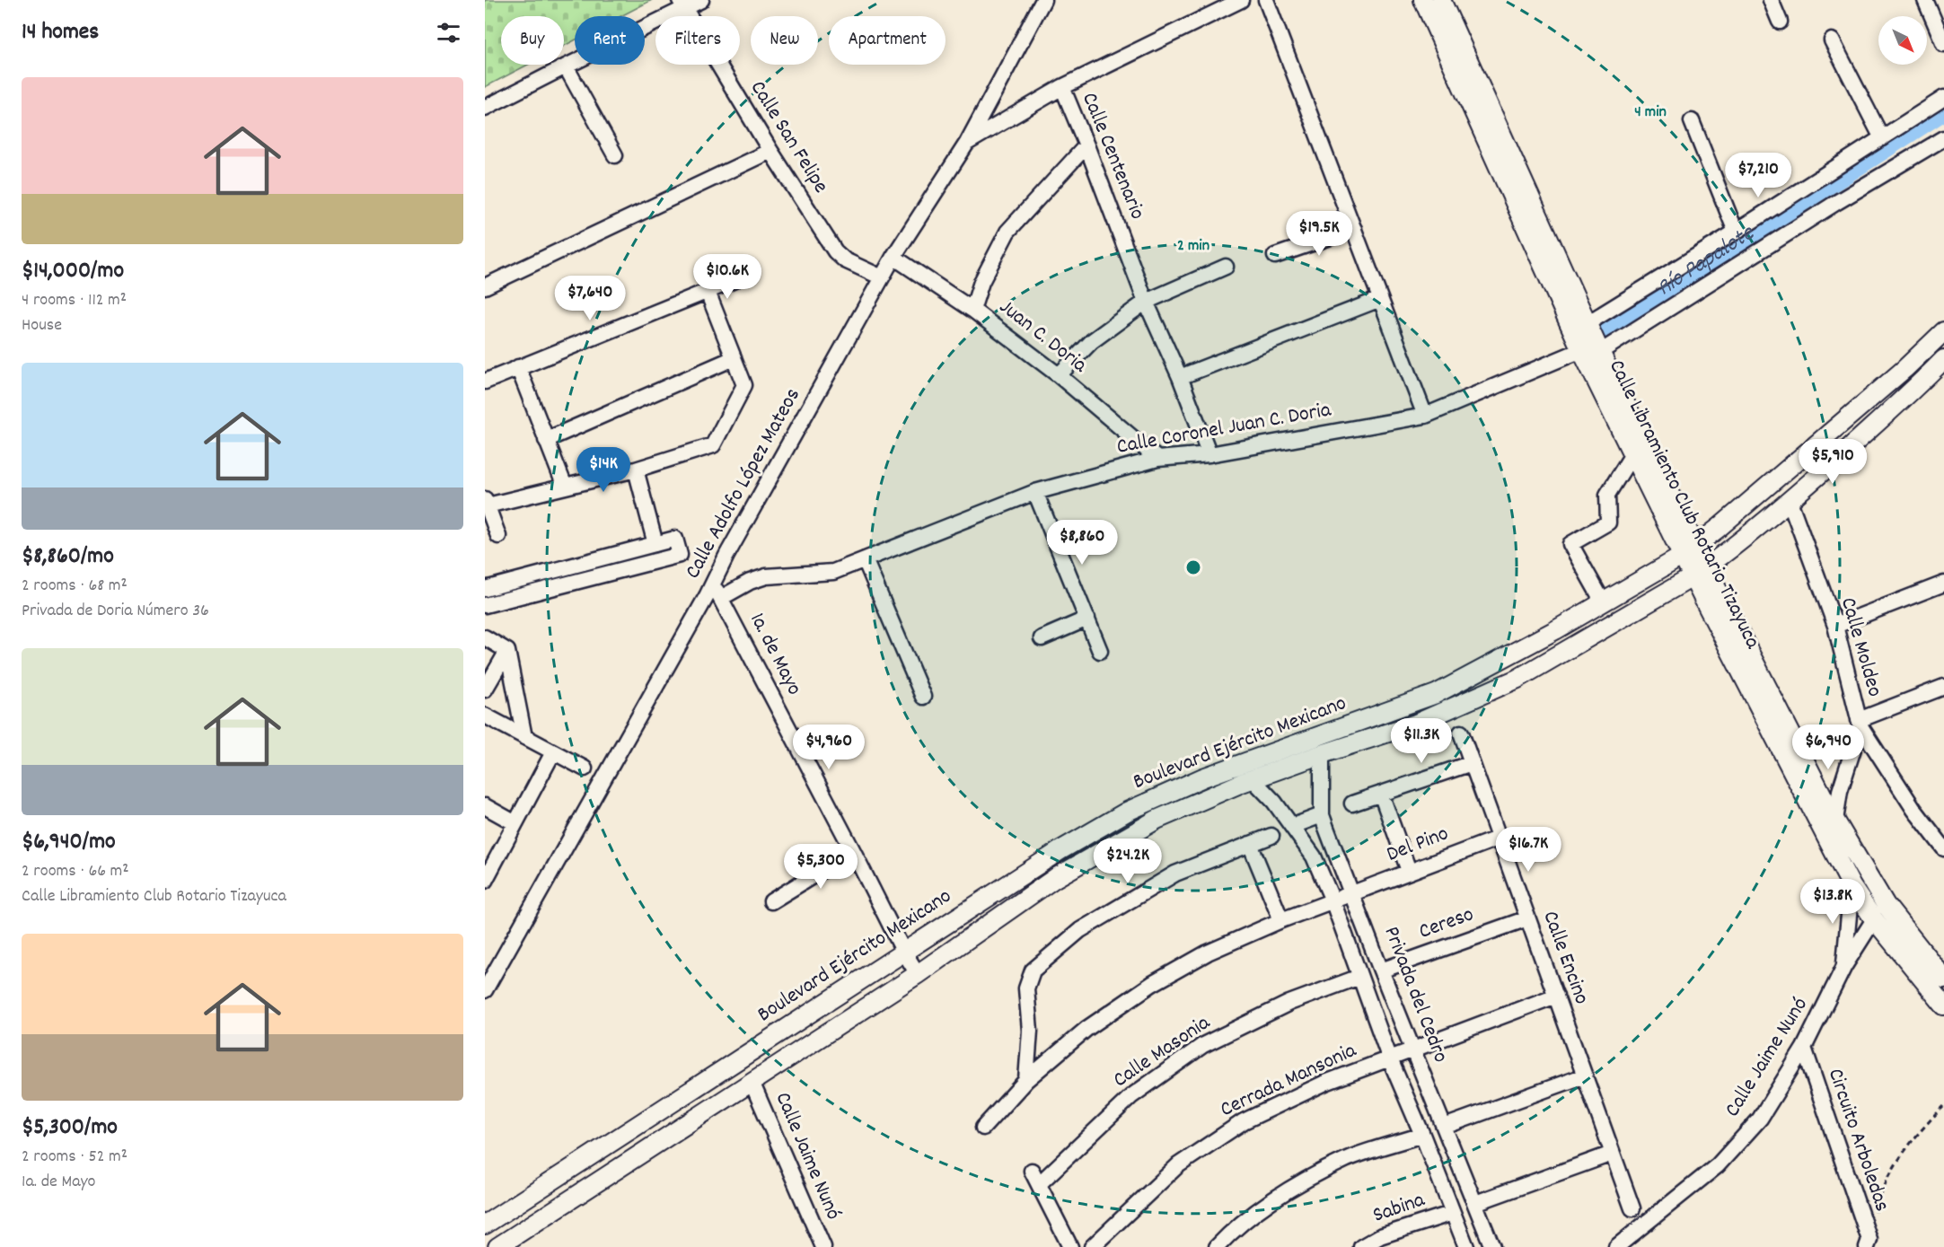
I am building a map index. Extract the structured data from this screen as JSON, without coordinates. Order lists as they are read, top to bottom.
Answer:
{
  "streets": {
    "main road": ["Calle Libramiento Club Rotario Tizayuca", "Boulevard Ejército Mexicano"],
    "street": [
      "Calle San Felipe",
      "Calle Centenario",
      "Juan C. Doria",
      "Calle Coronel Juan C. Doria",
      "Calle Adolfo López Mateos",
      "Calle Moldeo",
      "1a. de Mayo",
      "Del Pino",
      "Cereso",
      "Calle Encino",
      "Privada del Cedro",
      "Calle Masonia",
      "Calle Jaime Nunó",
      "Cerrada Mansonia",
      "Circuito Arboledas",
      "Sabina"
    ]
  },
  "crossings": [
    ["Calle San Felipe", "Calle Adolfo López Mateos"],
    ["Calle Centenario", "Calle Coronel Juan C. Doria"],
    ["Juan C. Doria", "Calle Coronel Juan C. Doria"],
    ["Juan C. Doria", "Calle Adolfo López Mateos"],
    ["Calle Coronel Juan C. Doria", "Calle Libramiento Club Rotario Tizayuca"],
    ["Calle Coronel Juan C. Doria", "1a. de Mayo"],
    ["Calle Adolfo López Mateos", "1a. de Mayo"],
    ["Calle Libramiento Club Rotario Tizayuca", "Boulevard Ejército Mexicano"],
    ["Calle Libramiento Club Rotario Tizayuca", "Calle Jaime Nunó"],
    ["Calle Moldeo", "Boulevard Ejército Mexicano"],
    ["1a. de Mayo", "Boulevard Ejército Mexicano"],
    ["Boulevard Ejército Mexicano", "Privada del Cedro"],
    ["Boulevard Ejército Mexicano", "Calle Jaime Nunó"],
    ["Del Pino", "Calle Encino"],
    ["Del Pino", "Privada del Cedro"],
    ["Cereso", "Calle Encino"],
    ["Cereso", "Privada del Cedro"],
    ["Privada del Cedro", "Calle Masonia"],
    ["Privada del Cedro", "Cerrada Mansonia"],
    ["Privada del Cedro", "Sabina"],
    ["Calle Jaime Nunó", "Circuito Arboledas"]
  ],
  "water": ["Río Papalote"],
  "north": "bottom right",
  "page": {
    "heading": "14 homes",
    "chip": [
      "Buy",
      "Rent",
      "Filters",
      "New",
      "Apartment"
    ],
    "list": [
      {
        "name": "$14,000/mo",
        "note": "4 rooms · 112 m² · House"
      },
      {
        "name": "$8,860/mo",
        "note": "2 rooms · 68 m² · Privada de Doria Número 36"
      },
      {
        "name": "$6,940/mo",
        "note": "2 rooms · 66 m² · Calle Libramiento Club Rotario Tizayuca"
      },
      {
        "name": "$5,300/mo",
        "note": "2 rooms · 52 m² · 1a. de Mayo"
      }
    ],
    "price": [
      "$7,210",
      "$19.5K",
      "$10.6K",
      "$7,640",
      "$5,910",
      "$14K",
      "$8,860",
      "$11.3K",
      "$4,960",
      "$6,940",
      "$16.7K",
      "$24.2K",
      "$5,300",
      "$13.8K"
    ]
  },
  "rings": ["4 min", "2 min"]
}
